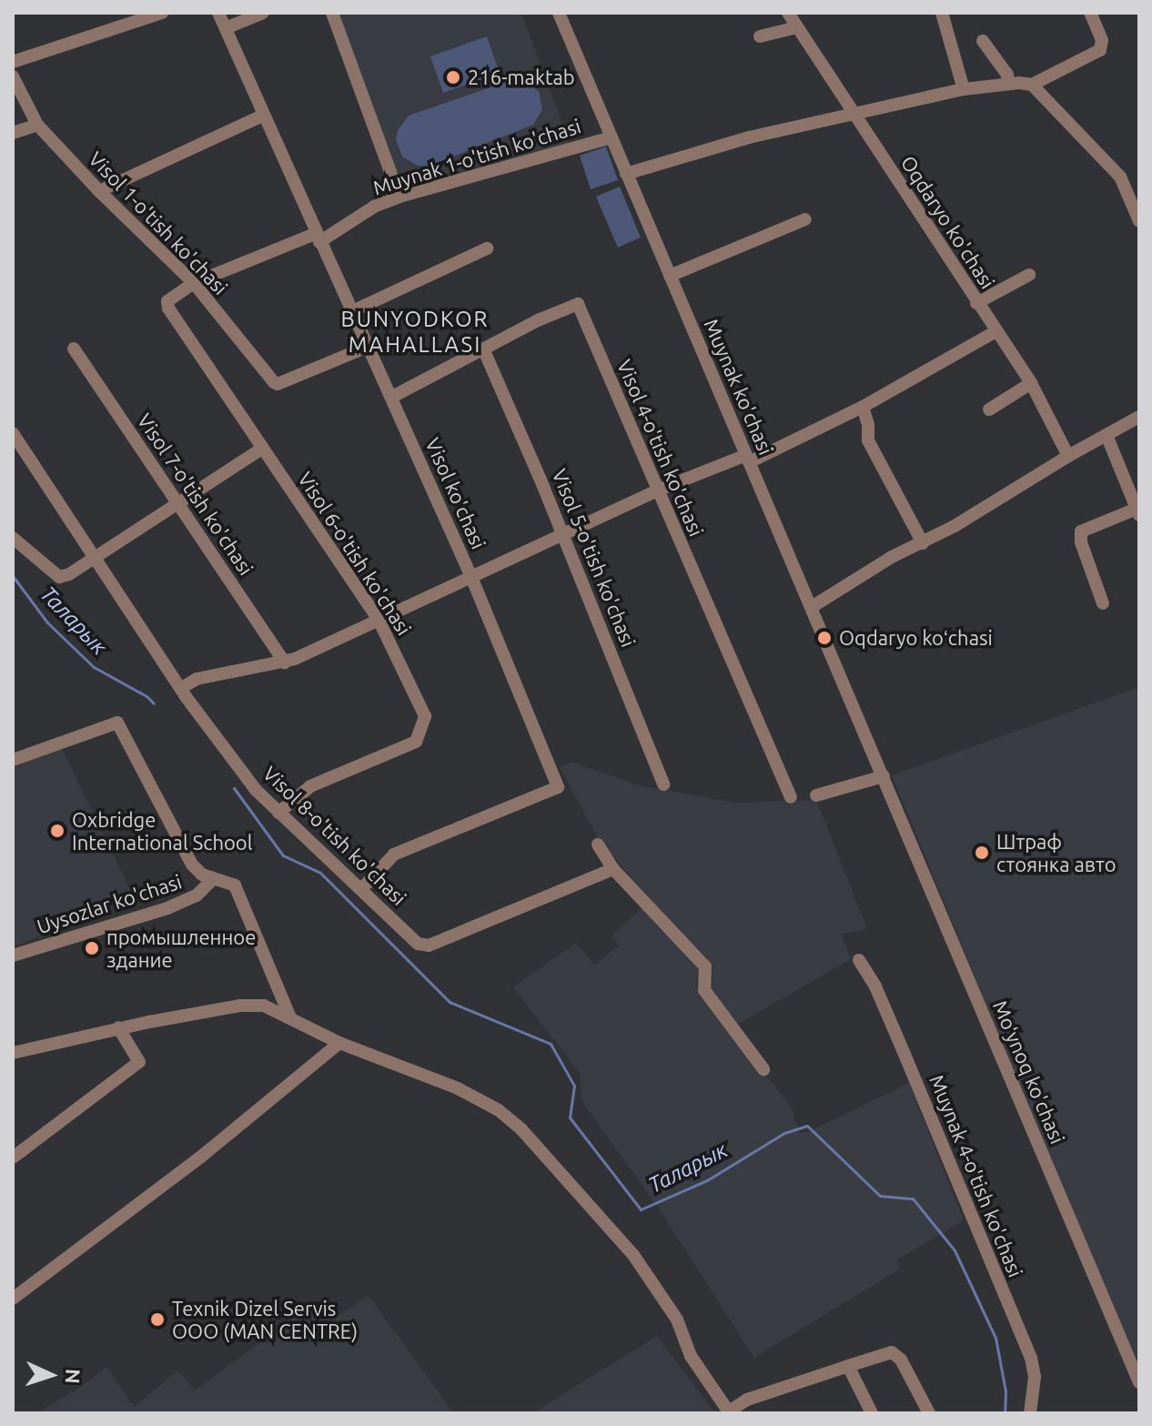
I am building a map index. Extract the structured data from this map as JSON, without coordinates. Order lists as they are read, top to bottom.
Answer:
{
  "streets": {
    "street": [
      "Muynak 1-o'tish ko'chasi",
      "Oqdaryo ko'chasi",
      "Visol 1-o'tish ko'chasi",
      "Muynak ko'chasi",
      "Visol 4-o'tish ko'chasi",
      "Visol ko'chasi",
      "Visol 7-o'tish ko'chasi",
      "Visol 6-o'tish ko'chasi",
      "Visol 5-o'tish ko'chasi",
      "Visol 8-o'tish ko'chasi",
      "Uysozlar ko'chasi",
      "Moʻynoq ko'chasi",
      "Muynak 4-o'tish ko'chasi"
    ]
  },
  "crossings": [
    ["Muynak 1-o'tish ko'chasi", "Visol 1-o'tish ko'chasi"],
    ["Muynak 1-o'tish ko'chasi", "Muynak ko'chasi"],
    ["Muynak 1-o'tish ko'chasi", "Visol ko'chasi"],
    ["Muynak 1-o'tish ko'chasi", "Visol 6-o'tish ko'chasi"],
    ["Visol 1-o'tish ko'chasi", "Visol ko'chasi"],
    ["Muynak ko'chasi", "Moʻynoq ko'chasi"],
    ["Visol 4-o'tish ko'chasi", "Visol ko'chasi"],
    ["Visol 4-o'tish ko'chasi", "Visol 5-o'tish ko'chasi"],
    ["Visol ko'chasi", "Visol 8-o'tish ko'chasi"],
    ["Visol 6-o'tish ko'chasi", "Visol 8-o'tish ko'chasi"]
  ],
  "districts": ["BUNYODKOR MAHALLASI"],
  "water": ["Таларык"],
  "places": [
    "216-maktab",
    "Oqdaryo koʻchasi",
    "Oxbridge International School",
    "Штраф стоянка авто",
    "промышленное здание",
    "Texnik Dizel Servis OOO (MAN CENTRE)"
  ],
  "north": "right"
}
